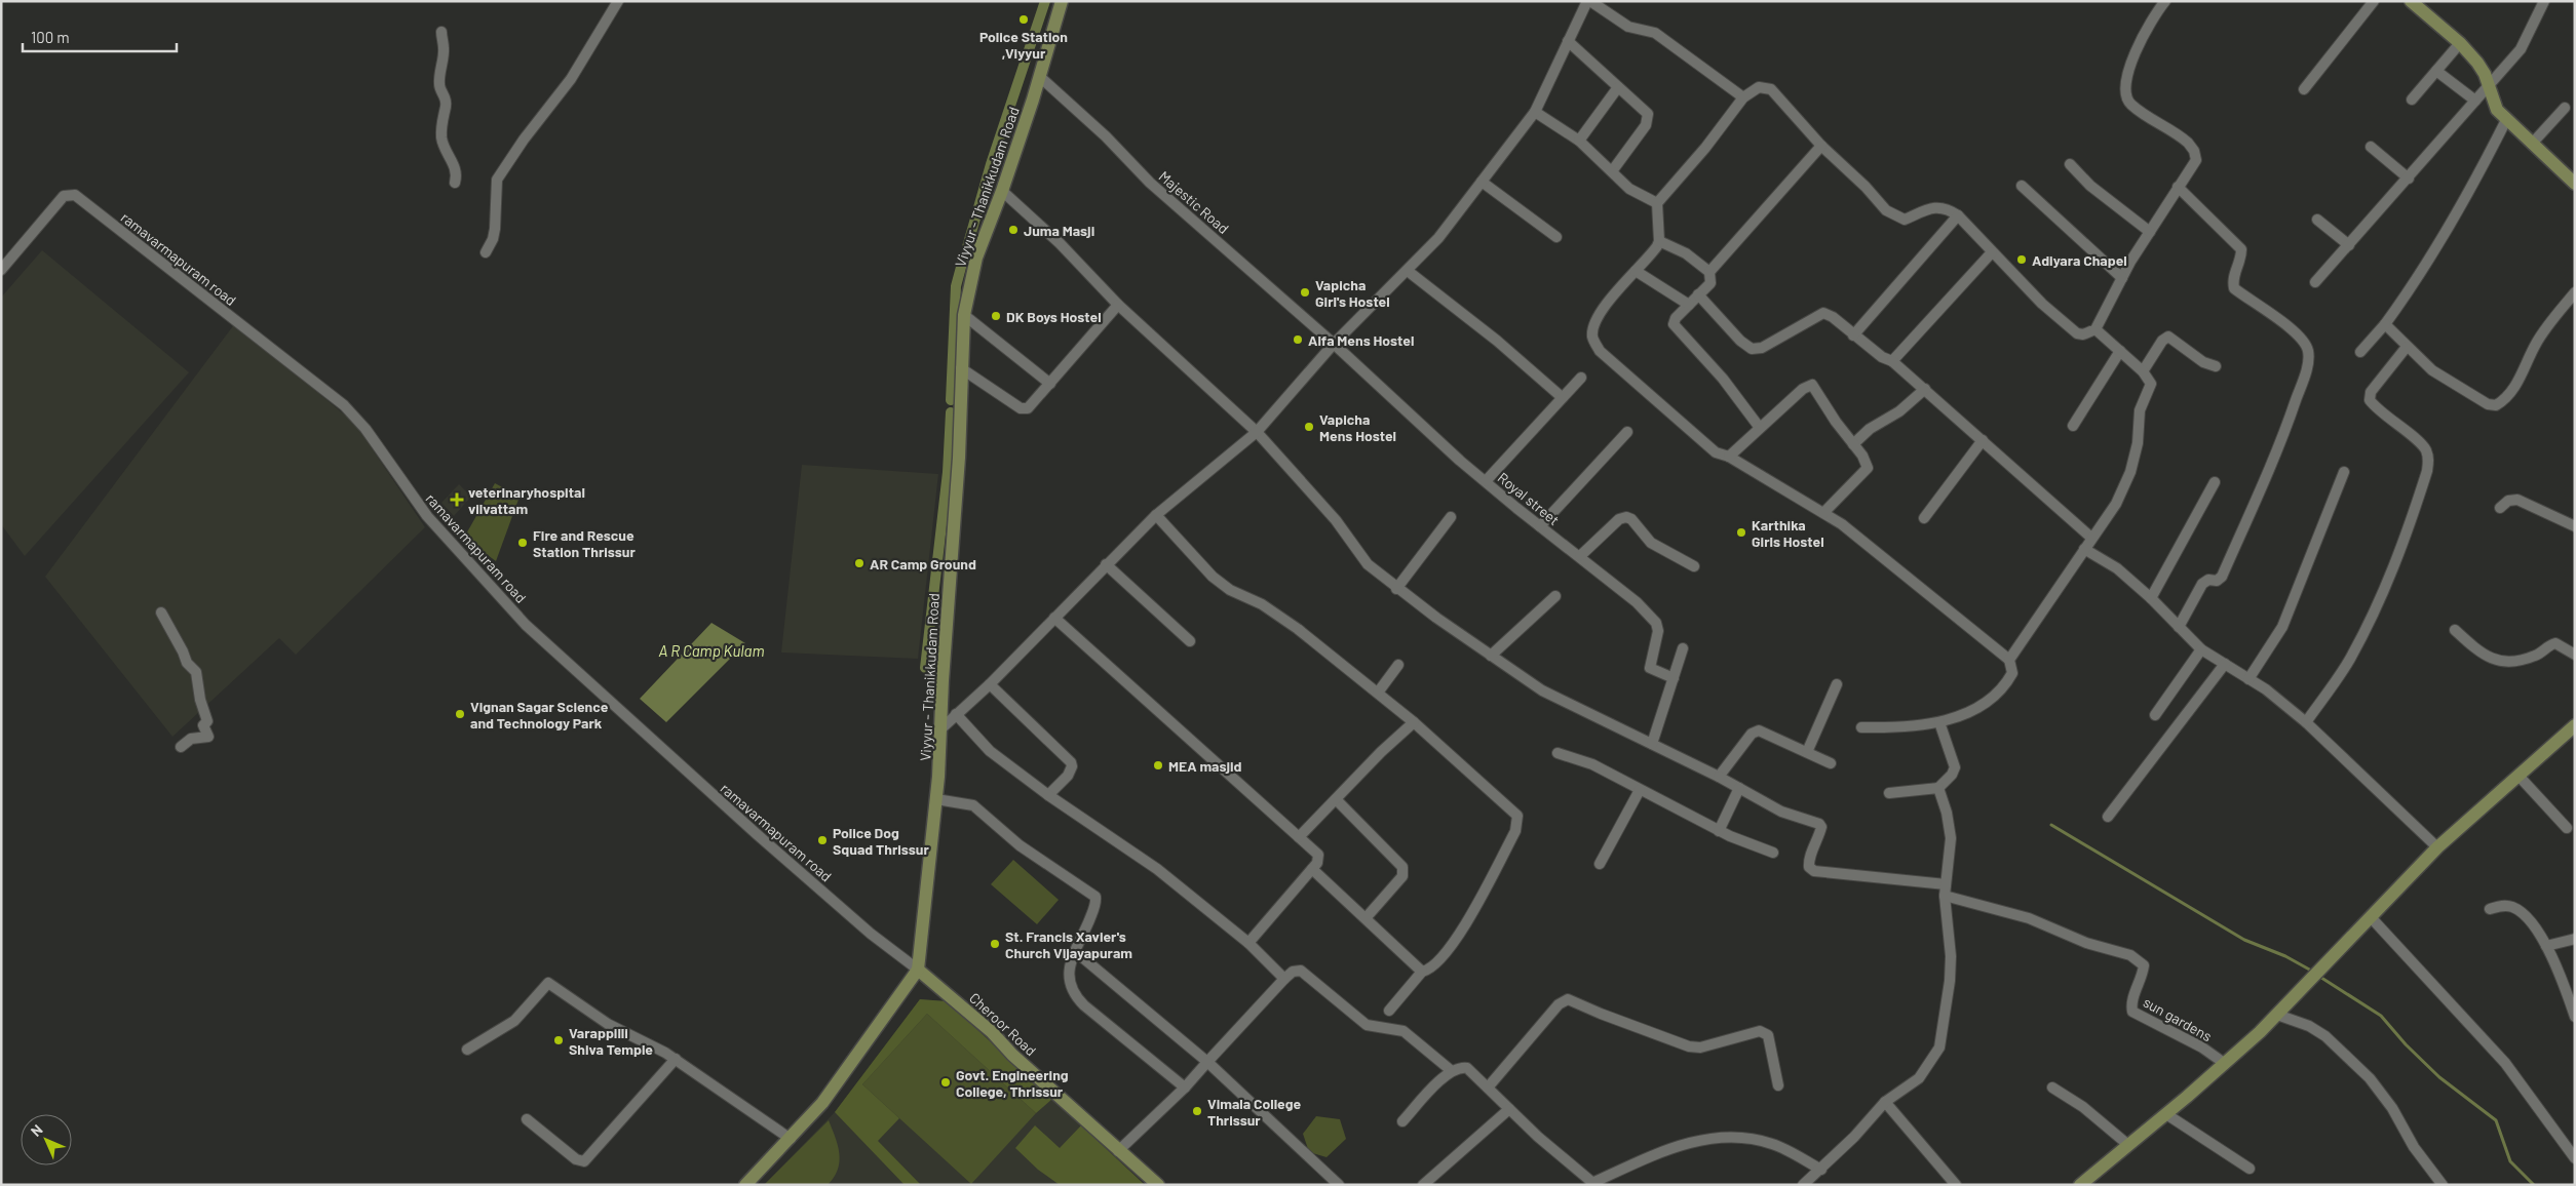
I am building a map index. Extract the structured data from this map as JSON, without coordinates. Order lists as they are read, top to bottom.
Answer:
{
  "streets": {
    "main road": ["Viyyur - Thanikkudam Road", "Cheroor Road"],
    "street": [
      "Majestic Road",
      "ramavarmapuram road",
      "Royal street",
      "sun gardens"
    ]
  },
  "crossings": [
    ["Viyyur - Thanikkudam Road", "Majestic Road"],
    ["Viyyur - Thanikkudam Road", "ramavarmapuram road"],
    ["Viyyur - Thanikkudam Road", "Cheroor Road"],
    ["Majestic Road", "Royal street"],
    ["ramavarmapuram road", "Cheroor Road"]
  ],
  "water": ["A R Camp Kulam"],
  "places": {
    "other": [
      "Police Station ,Viyyur",
      "Juma Masji",
      "Adiyara Chapel",
      "Vapicha Girl's Hostel",
      "DK Boys Hostel",
      "Alfa Mens Hostel",
      "Vapicha Mens Hostel",
      "Karthika Girls Hostel",
      "Fire and Rescue Station Thrissur",
      "AR Camp Ground",
      "Vignan Sagar Science and Technology Park",
      "MEA masjid",
      "Police Dog Squad Thrissur",
      "St. Francis Xavier's Church Vijayapuram",
      "Varappilli Shiva Temple",
      "Govt. Engineering College, Thrissur",
      "Vimala College Thrissur"
    ],
    "health": ["veterinaryhospital vilvattam"]
  },
  "scale_bar": "100 m",
  "north": "top left"
}
